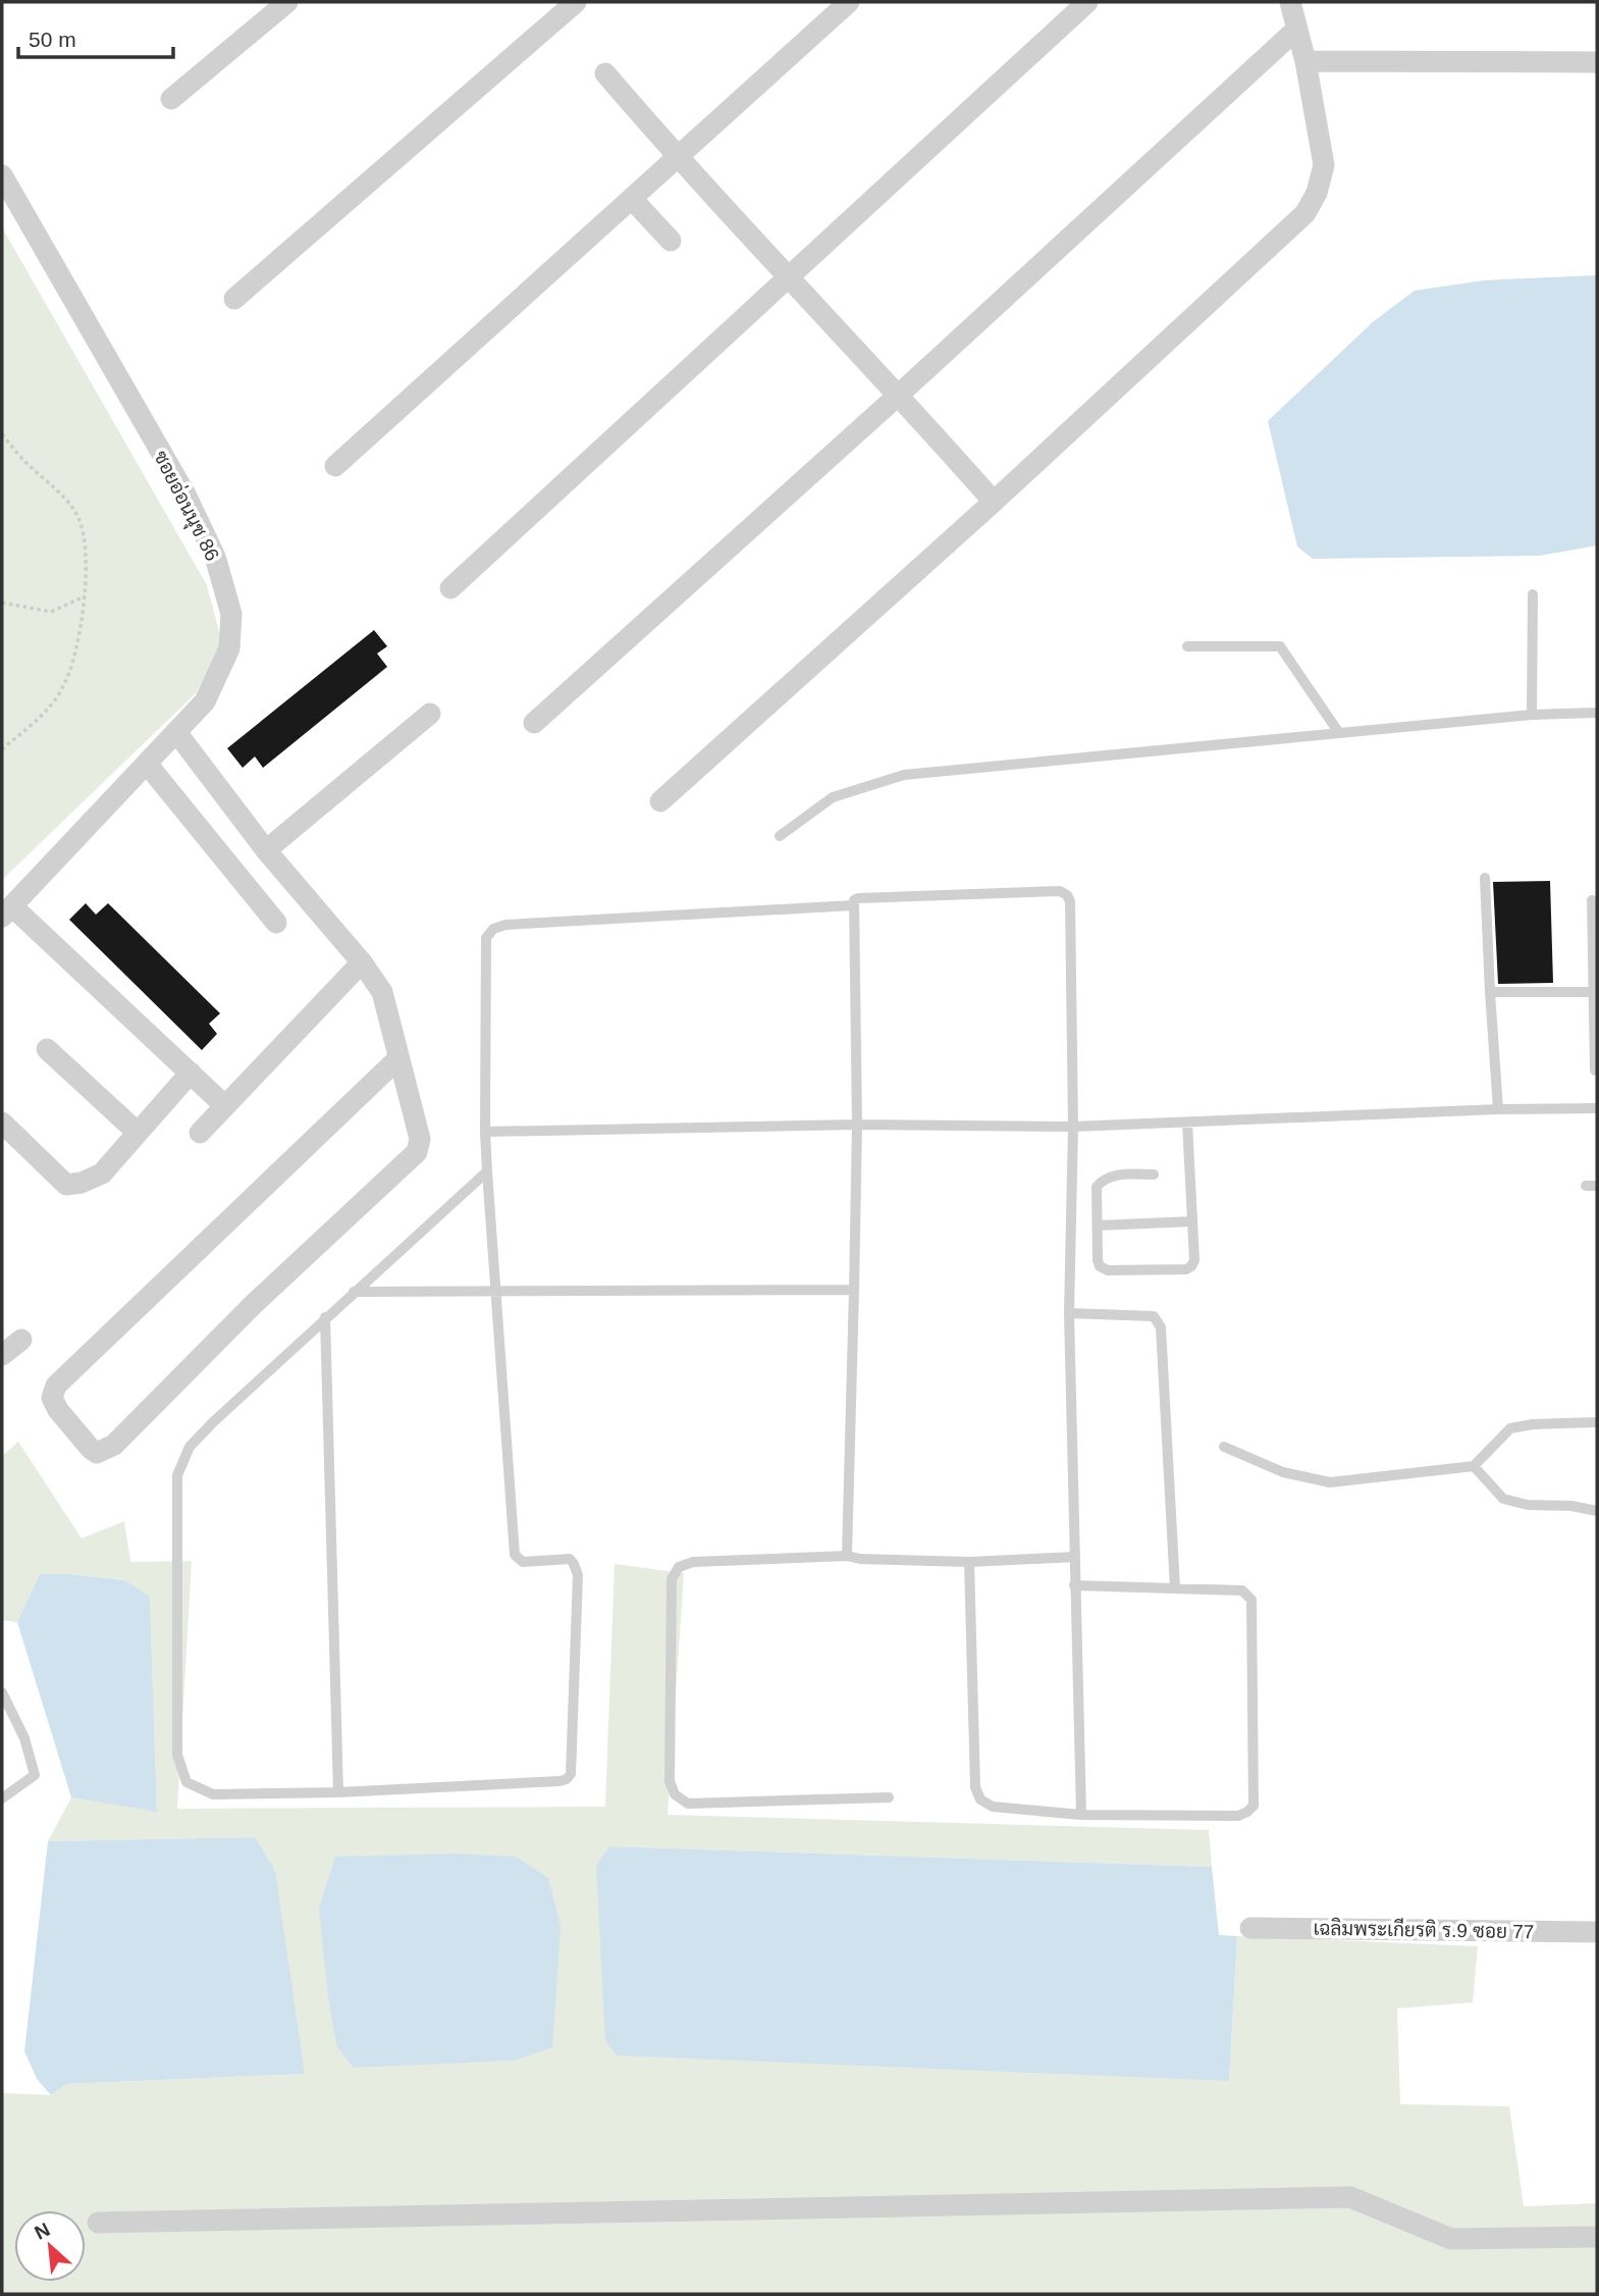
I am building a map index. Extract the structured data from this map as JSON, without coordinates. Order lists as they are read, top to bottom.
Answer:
{
  "streets": {
    "street": ["ซอยอ่อนนุช 86", "เฉลิมพระเกียรติ ร.9 ซอย 77"]
  },
  "scale_bar": "50 m",
  "north": "top left"
}
